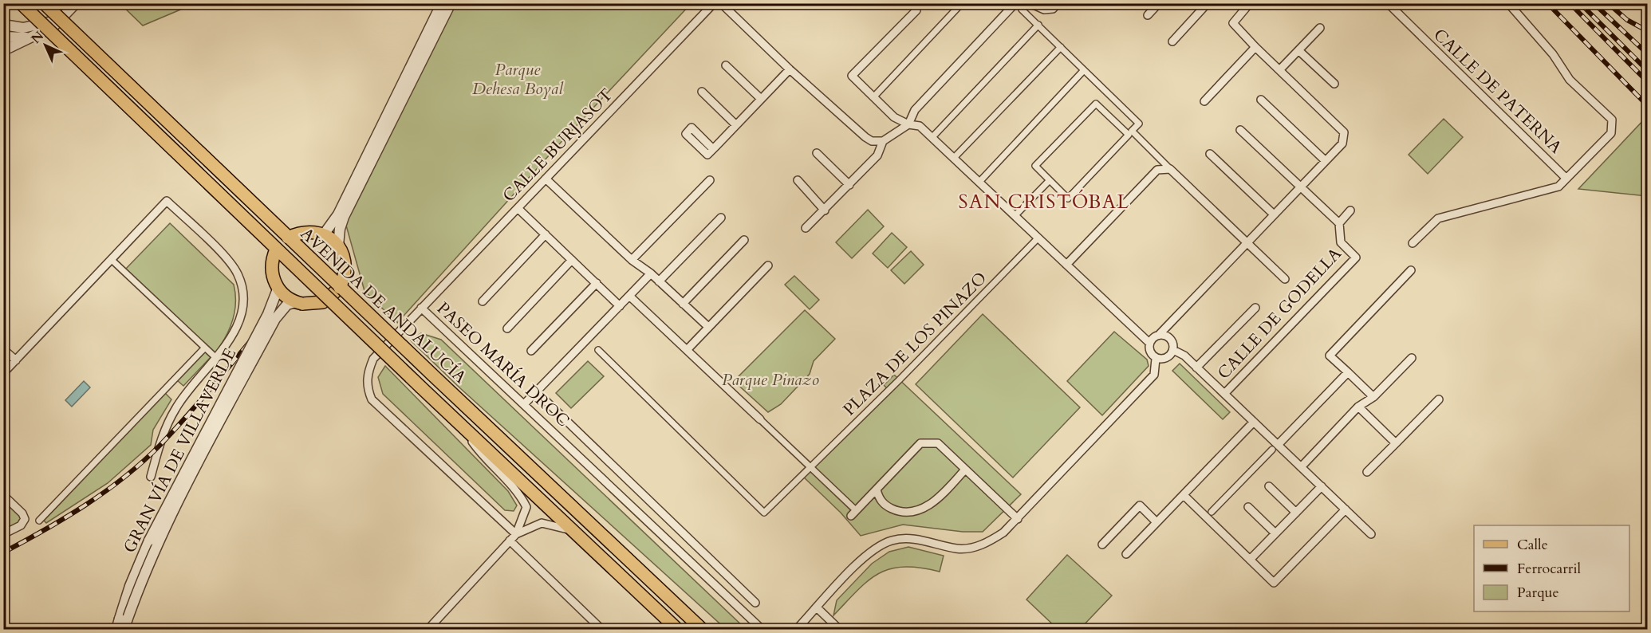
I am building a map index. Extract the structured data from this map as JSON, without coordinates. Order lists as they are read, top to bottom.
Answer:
{
  "streets": {
    "main road": ["AVENIDA DE ANDALUCÍA"],
    "street": [
      "CALLE DE PATERNA",
      "CALLE BURJASOT",
      "CALLE DE GODELLA",
      "PLAZA DE LOS PINAZO",
      "PASEO MARÍA DROC",
      "GRAN VÍA DE VILLAVERDE"
    ]
  },
  "crossings": [
    ["CALLE BURJASOT", "PASEO MARÍA DROC"]
  ],
  "districts": ["SAN CRISTÓBAL"],
  "parks": ["Parque Dehesa Boyal", "Parque Pinazo"],
  "legend": ["Calle", "Ferrocarril", "Parque"],
  "north": "top left"
}
